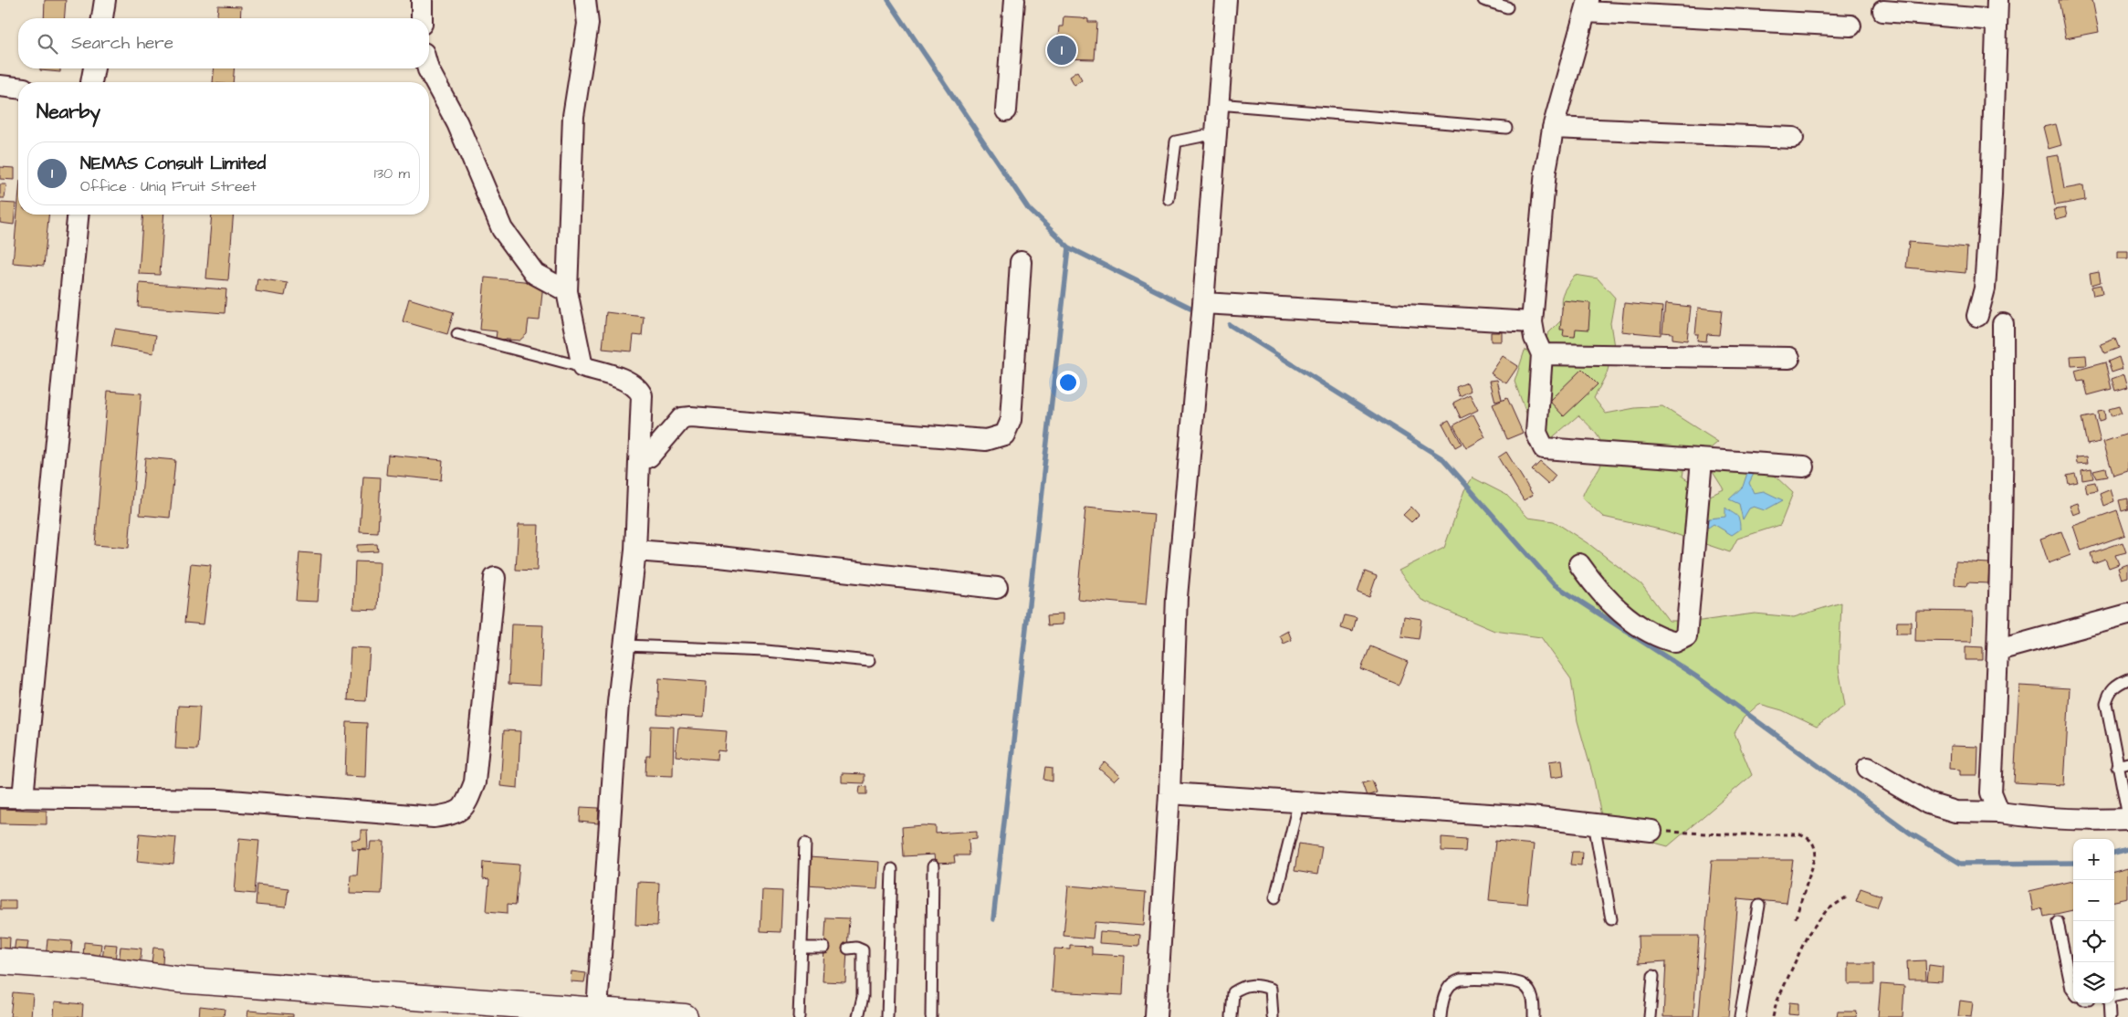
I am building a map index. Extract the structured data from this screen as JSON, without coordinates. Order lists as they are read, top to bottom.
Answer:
{
  "page": {
    "search": "Search here",
    "pins": "1",
    "heading": "Nearby",
    "list": [
      {
        "mark": "1",
        "name": "NEMAS Consult Limited",
        "note": "Office · Uniq Fruit Street",
        "value": "130 m"
      }
    ],
    "map_buttons": ["+", "−"]
  }
}
